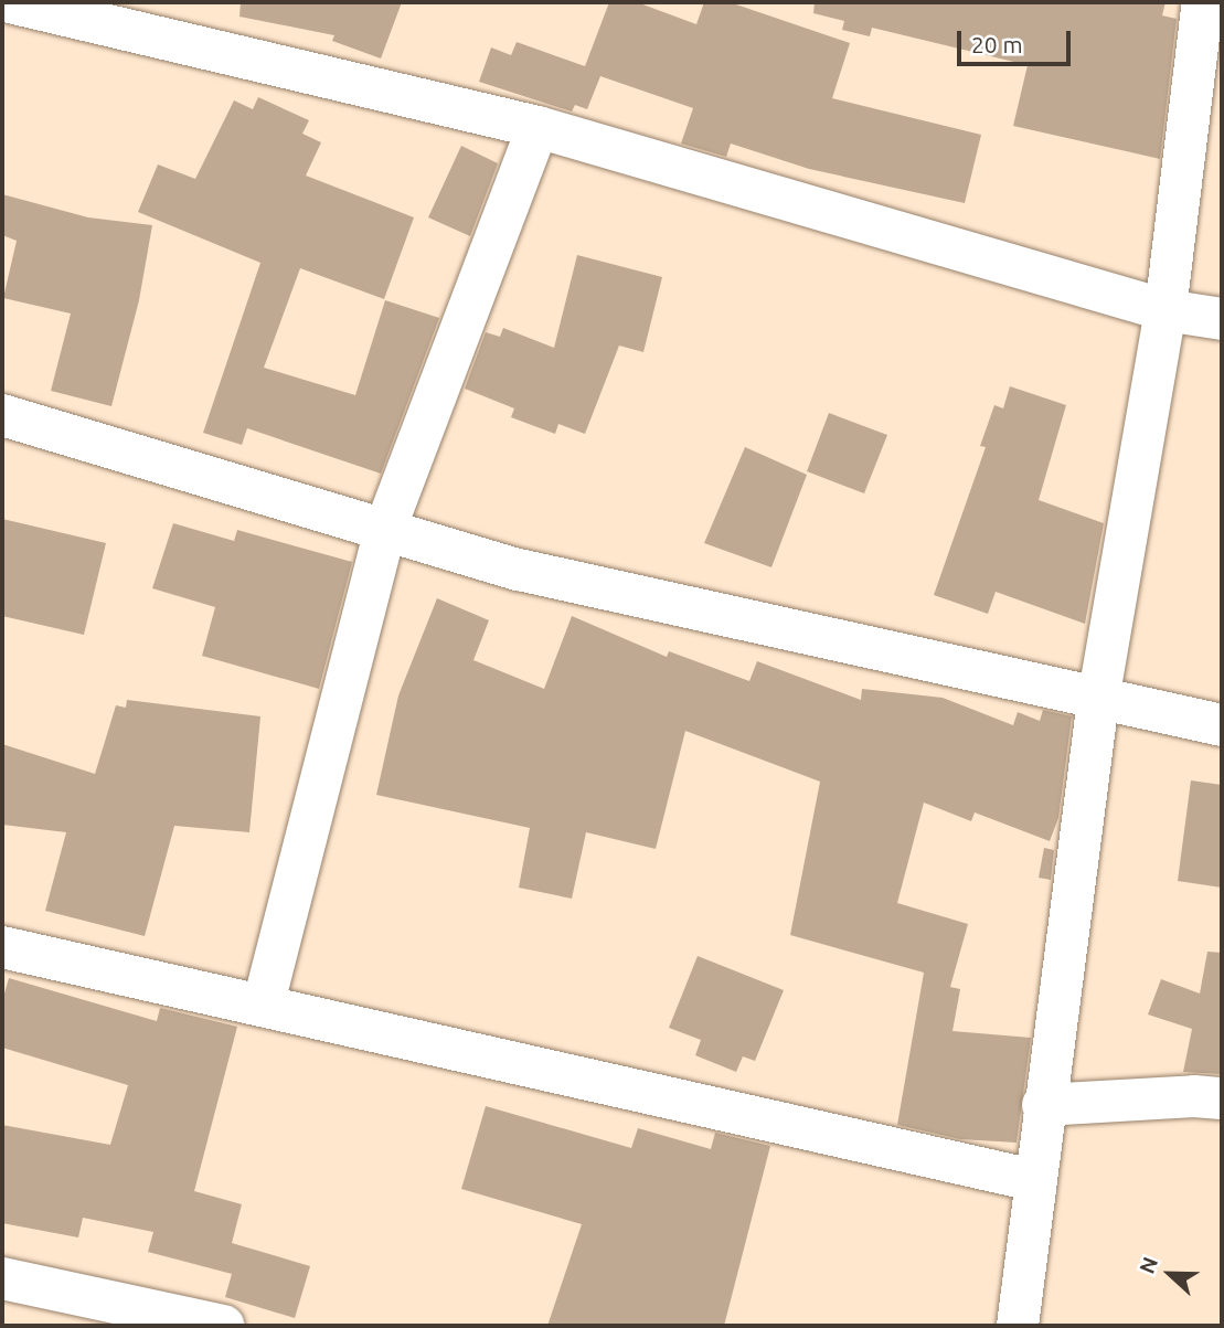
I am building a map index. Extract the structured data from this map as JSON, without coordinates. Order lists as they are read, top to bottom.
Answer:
{
  "scale_bar": "20 m",
  "north": "left"
}
